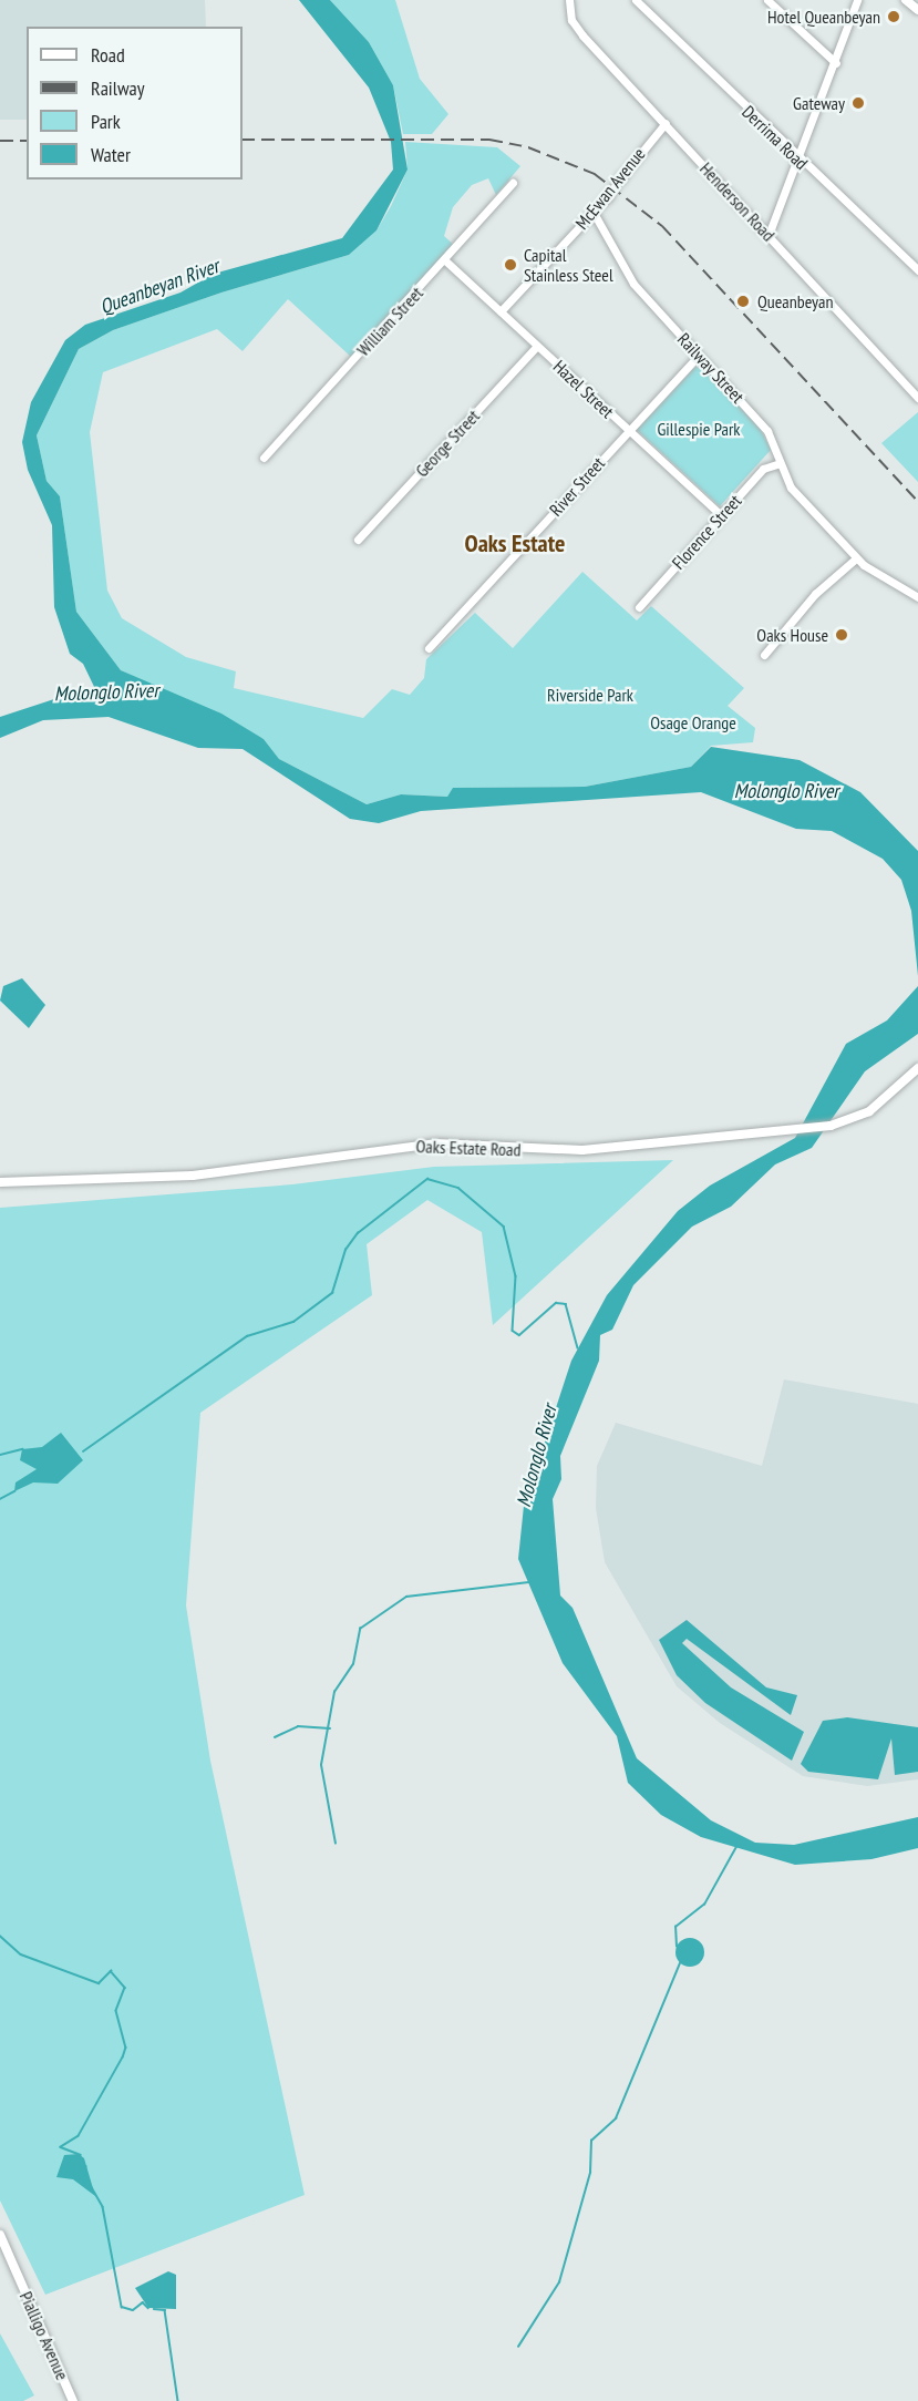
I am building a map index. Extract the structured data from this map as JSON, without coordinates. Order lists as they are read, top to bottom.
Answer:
{
  "streets": {
    "main road": ["Oaks Estate Road", "Pialligo Avenue"],
    "street": [
      "Derrima Road",
      "McEwan Avenue",
      "Henderson Road",
      "William Street",
      "Railway Street",
      "Hazel Street",
      "George Street",
      "River Street",
      "Florence Street"
    ]
  },
  "crossings": [
    ["McEwan Avenue", "Henderson Road"],
    ["McEwan Avenue", "Railway Street"],
    ["McEwan Avenue", "Hazel Street"],
    ["William Street", "Hazel Street"],
    ["Railway Street", "River Street"],
    ["Railway Street", "Florence Street"],
    ["Hazel Street", "George Street"],
    ["Hazel Street", "River Street"],
    ["Hazel Street", "Florence Street"]
  ],
  "districts": ["Oaks Estate"],
  "water": ["Queanbeyan River", "Molonglo River"],
  "parks": ["Gillespie Park", "Riverside Park", "Osage Orange"],
  "places": [
    "Hotel Queanbeyan",
    "Gateway",
    "Capital Stainless Steel",
    "Queanbeyan",
    "Oaks House"
  ],
  "legend": [
    "Road",
    "Railway",
    "Park",
    "Water"
  ]
}
